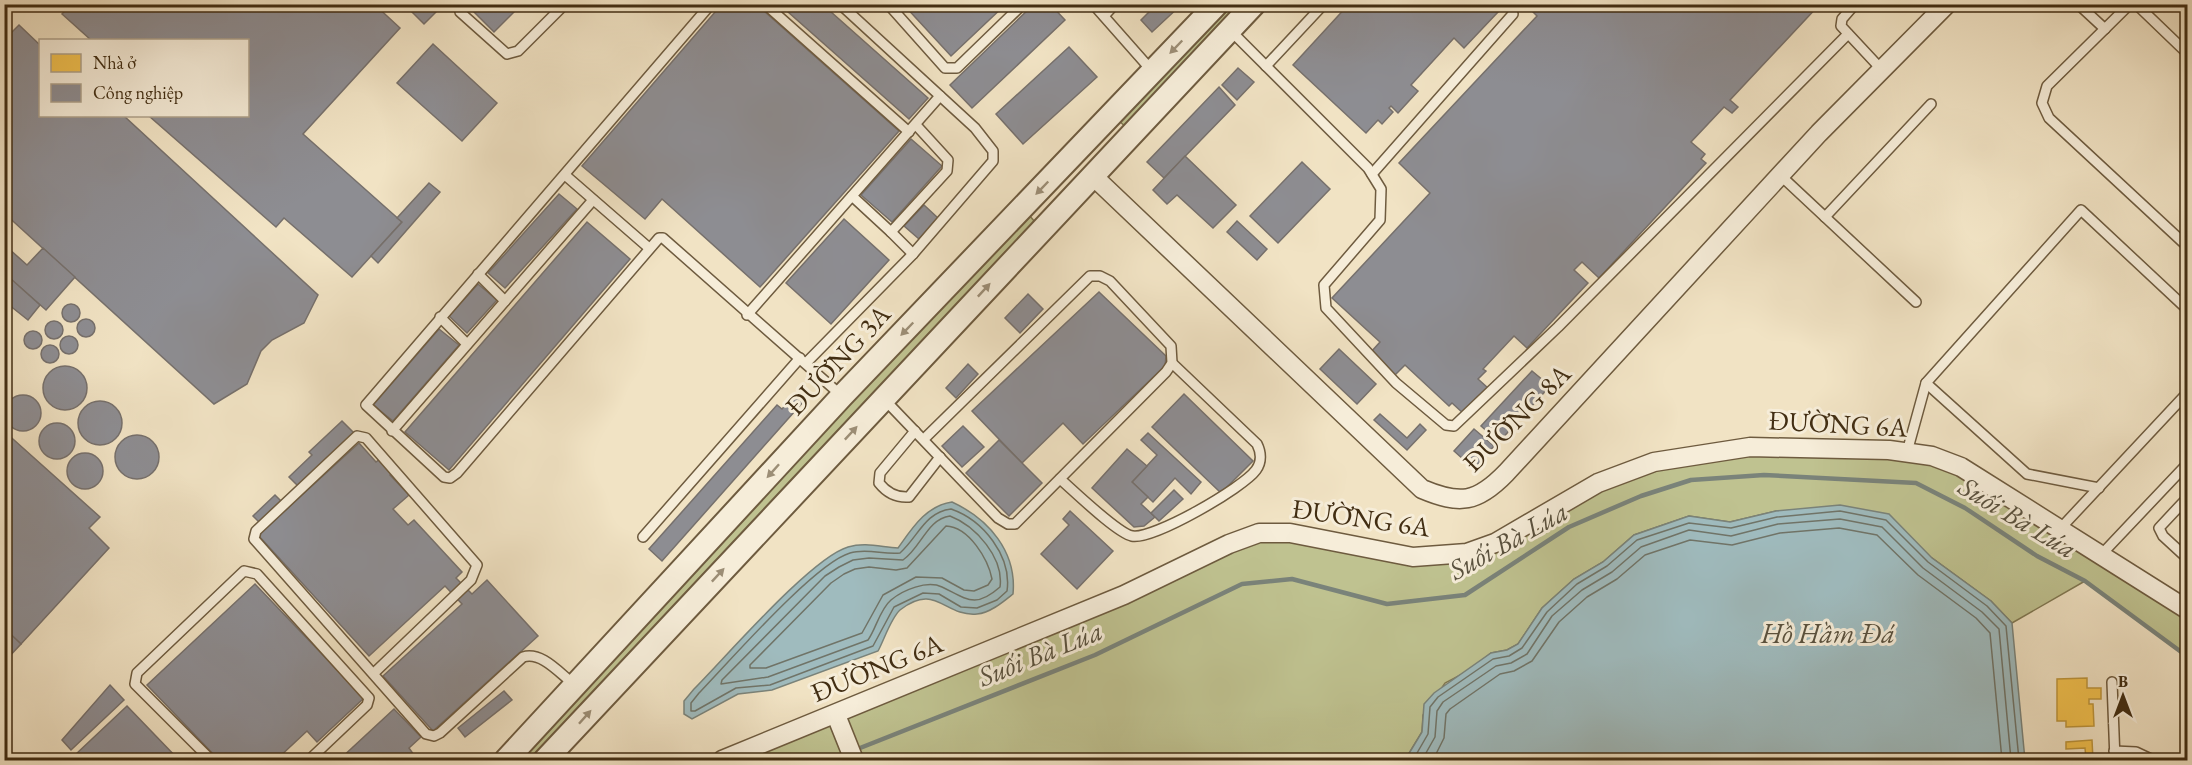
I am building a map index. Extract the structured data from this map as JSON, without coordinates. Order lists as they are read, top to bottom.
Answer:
{
  "streets": {
    "street": ["ĐƯỜNG 3A", "ĐƯỜNG 8A", "ĐƯỜNG 6A"]
  },
  "water": ["Suối Bà Lúa", "Hồ Hầm Đá"],
  "legend": ["Nhà ở", "Công nghiệp"],
  "north": "top"
}
